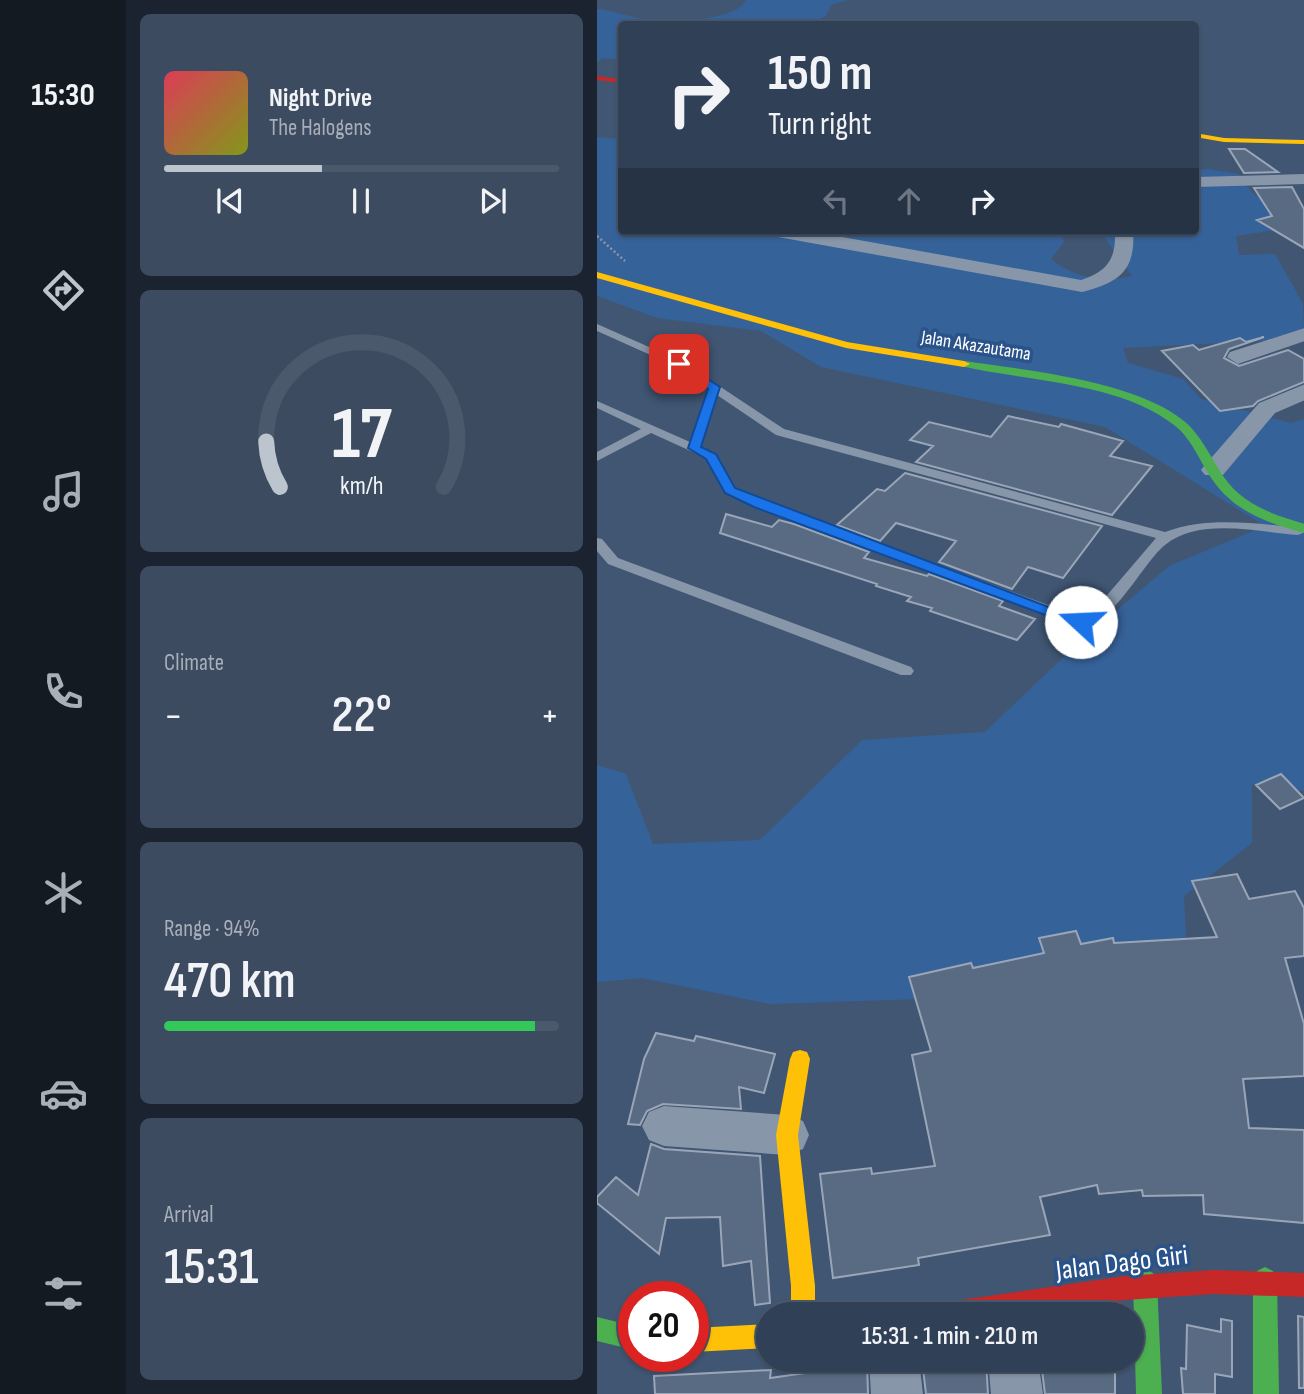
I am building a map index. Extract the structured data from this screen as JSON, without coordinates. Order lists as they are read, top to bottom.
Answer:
{
  "streets": {
    "street": ["Jalan Akazautama", "Jalan Dago Giri"]
  },
  "page": {
    "tabs": "15:30",
    "turn": ["150 m", "Turn right"],
    "song": ["Night Drive", "The Halogens"],
    "tile": [
      "Climate",
      ["Range · 94%", "470 km"],
      ["Arrival", "15:31"]
    ],
    "heat": ["−", "22°", "+"],
    "limit": "20",
    "trip": "15:31 · 1 min · 210 m",
    "gauge": ["17", "km/h"]
  }
}
